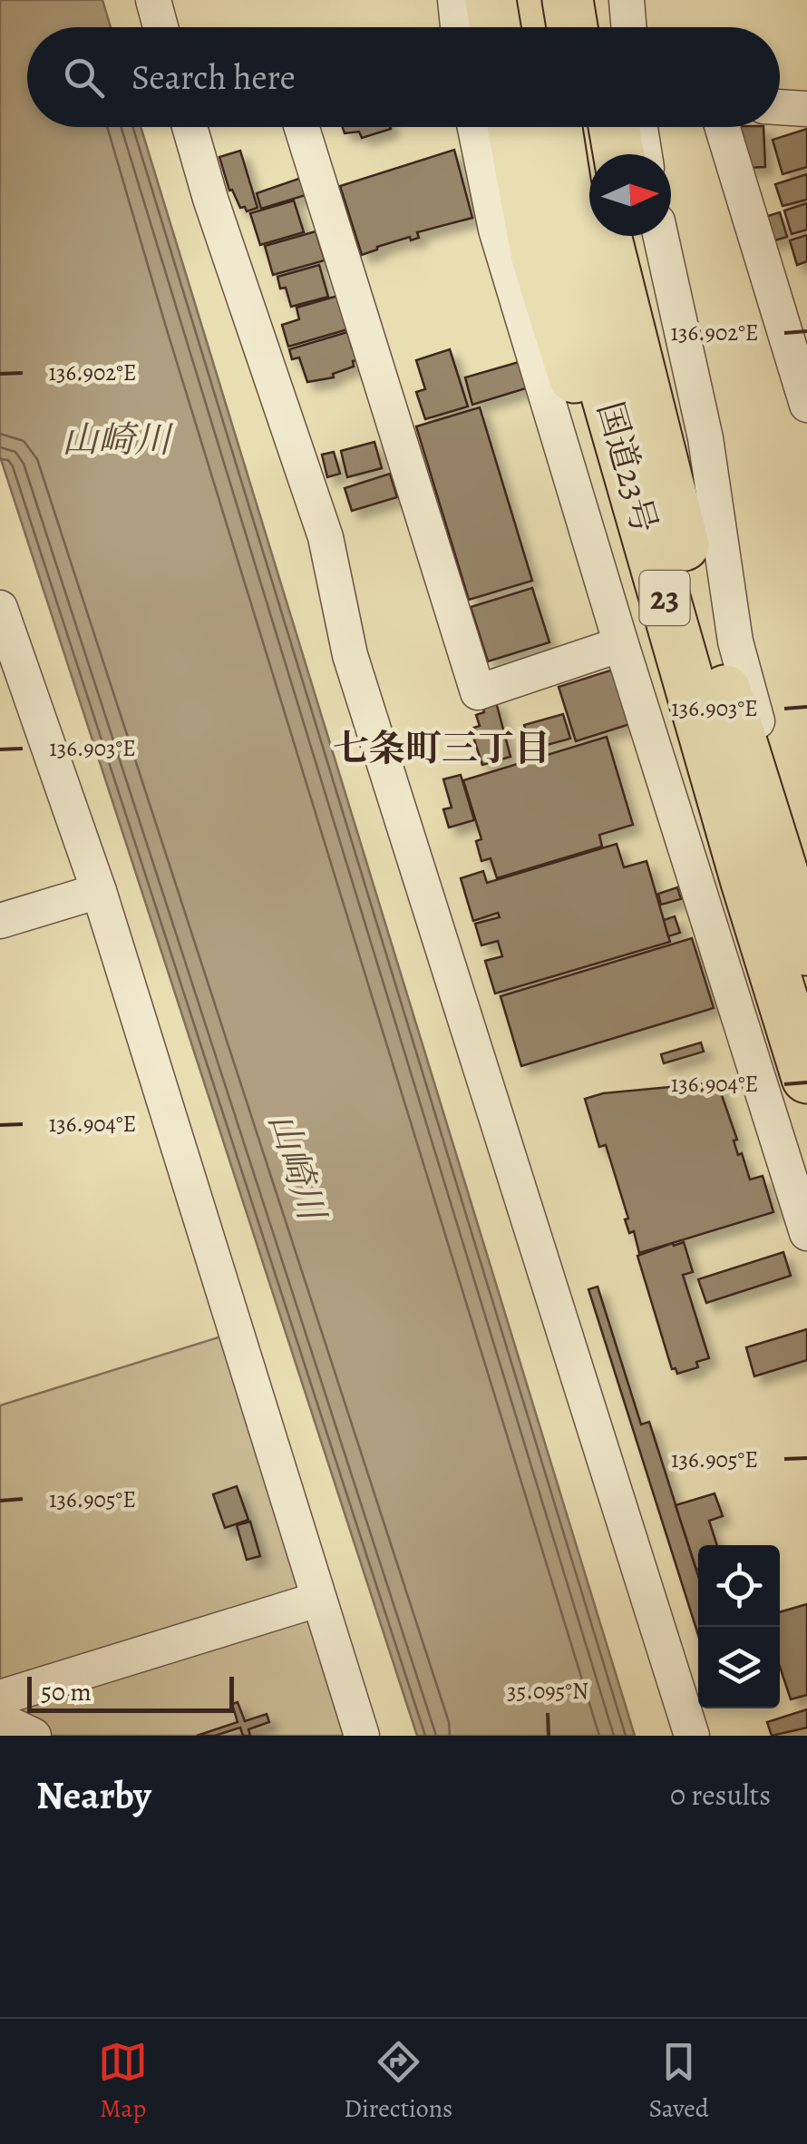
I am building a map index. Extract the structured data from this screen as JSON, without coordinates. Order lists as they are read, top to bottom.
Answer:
{
  "streets": {
    "highway": ["国道23号", "23"]
  },
  "districts": ["七条町三丁目"],
  "water": ["山崎川"],
  "scale_bar": "50 m",
  "north": "right",
  "page": {
    "search": "Search here",
    "scale": "50 m",
    "heading": ["Nearby", "0 results"],
    "nav": ["Map", "Directions", "Saved"]
  },
  "coordinates": [
    "136.902°E",
    "136.903°E",
    "136.904°E",
    "136.905°E",
    "35.095°N"
  ]
}
